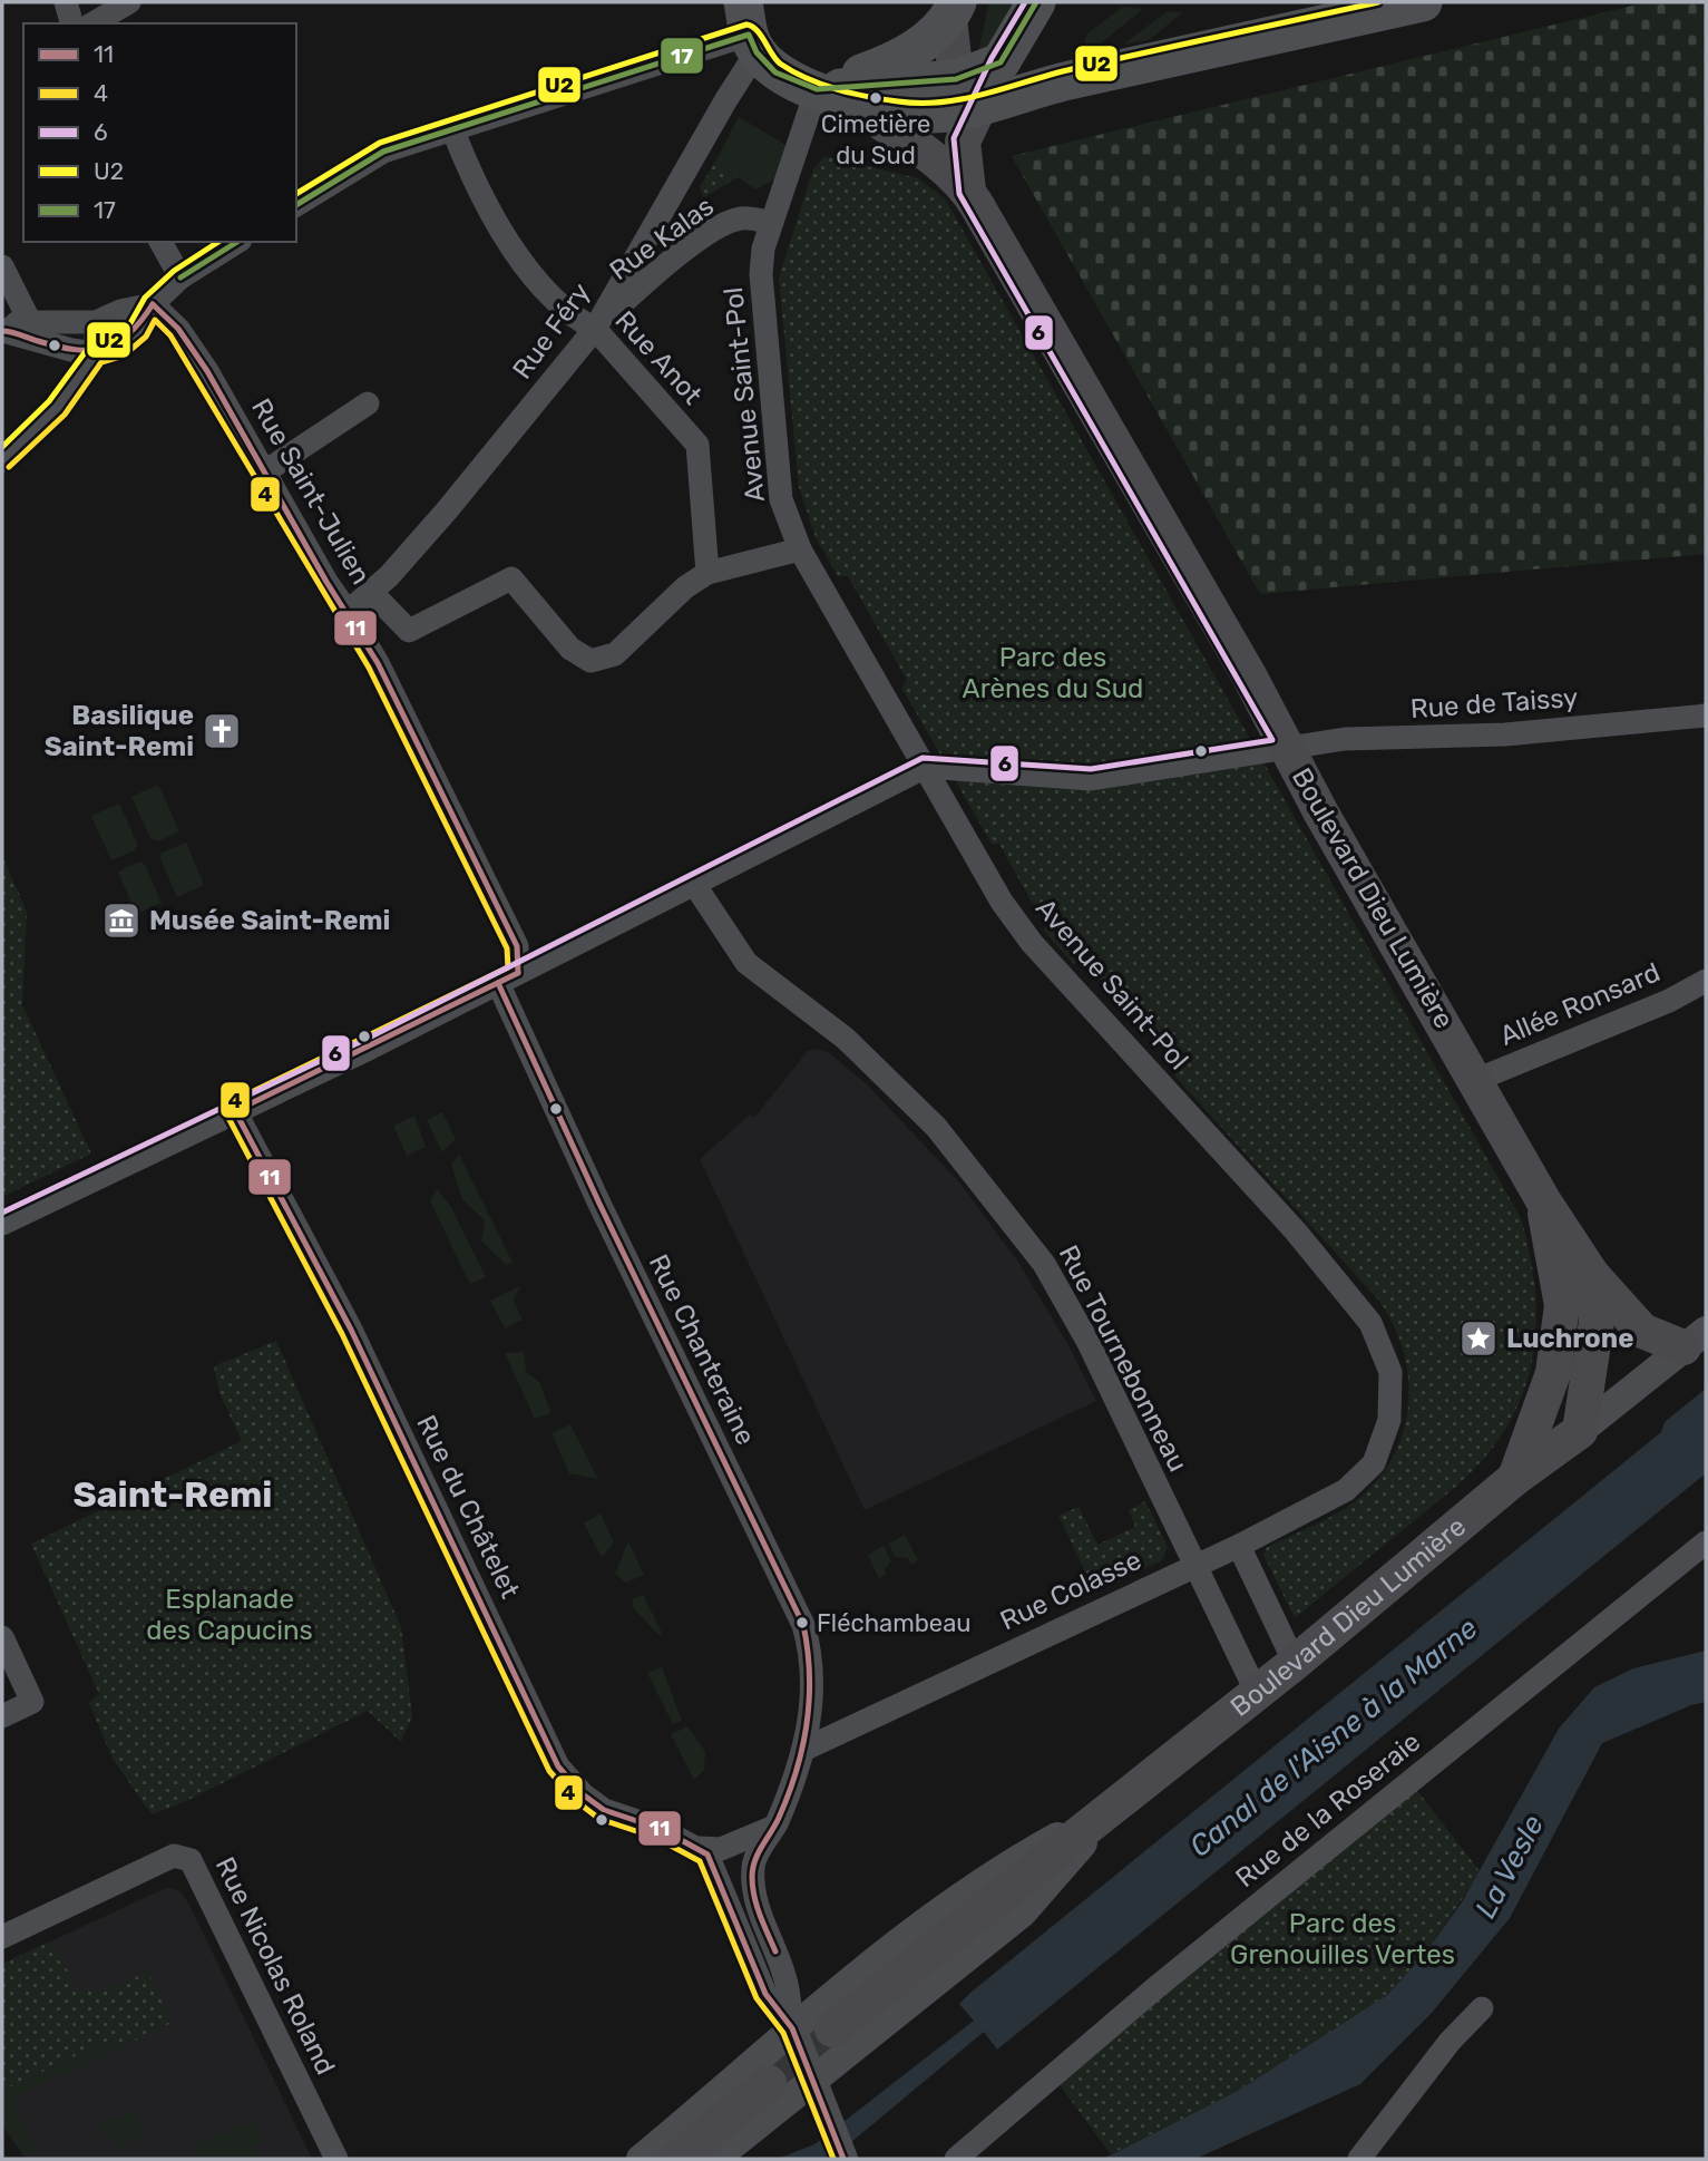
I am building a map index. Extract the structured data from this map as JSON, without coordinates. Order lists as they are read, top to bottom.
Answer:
{
  "streets": {
    "main road": ["Boulevard Dieu Lumière"],
    "street": [
      "Rue Kalas",
      "Rue Féry",
      "Rue Anot",
      "Avenue Saint-Pol",
      "Rue Saint-Julien",
      "Rue de Taissy",
      "Allée Ronsard",
      "Rue Chanteraine",
      "Rue Tournebonneau",
      "Rue du Châtelet",
      "Rue Colasse",
      "Rue de la Roseraie",
      "Rue Nicolas Roland"
    ]
  },
  "crossings": [
    ["Rue Kalas", "Rue Féry"],
    ["Rue Kalas", "Rue Anot"],
    ["Rue Kalas", "Avenue Saint-Pol"],
    ["Rue Féry", "Rue Anot"],
    ["Rue Féry", "Rue Saint-Julien"],
    ["Avenue Saint-Pol", "Rue de Taissy"],
    ["Avenue Saint-Pol", "Rue Tournebonneau"],
    ["Avenue Saint-Pol", "Rue Colasse"],
    ["Rue Saint-Julien", "Rue Chanteraine"],
    ["Rue de Taissy", "Boulevard Dieu Lumière"],
    ["Boulevard Dieu Lumière", "Allée Ronsard"],
    ["Boulevard Dieu Lumière", "Rue Chanteraine"],
    ["Boulevard Dieu Lumière", "Rue Tournebonneau"],
    ["Rue Chanteraine", "Rue Colasse"],
    ["Rue Tournebonneau", "Rue Colasse"]
  ],
  "districts": ["Saint-Remi"],
  "water": ["Canal de l'Aisne à la Marne", "La Vesle"],
  "parks": ["Parc des Arènes du Sud", "Esplanade des Capucins", "Parc des Grenouilles Vertes"],
  "places": {
    "other": ["Cimetière du Sud", "Fléchambeau"],
    "church": ["Basilique Saint-Remi"],
    "museum": ["Musée Saint-Remi"],
    "place": ["Luchrone"]
  },
  "lines": [
    "transit line 6",
    "transit line U2",
    "transit line 17",
    "transit line 11",
    "transit line 4"
  ],
  "legend": [
    "11",
    "4",
    "6",
    "U2",
    "17"
  ]
}
